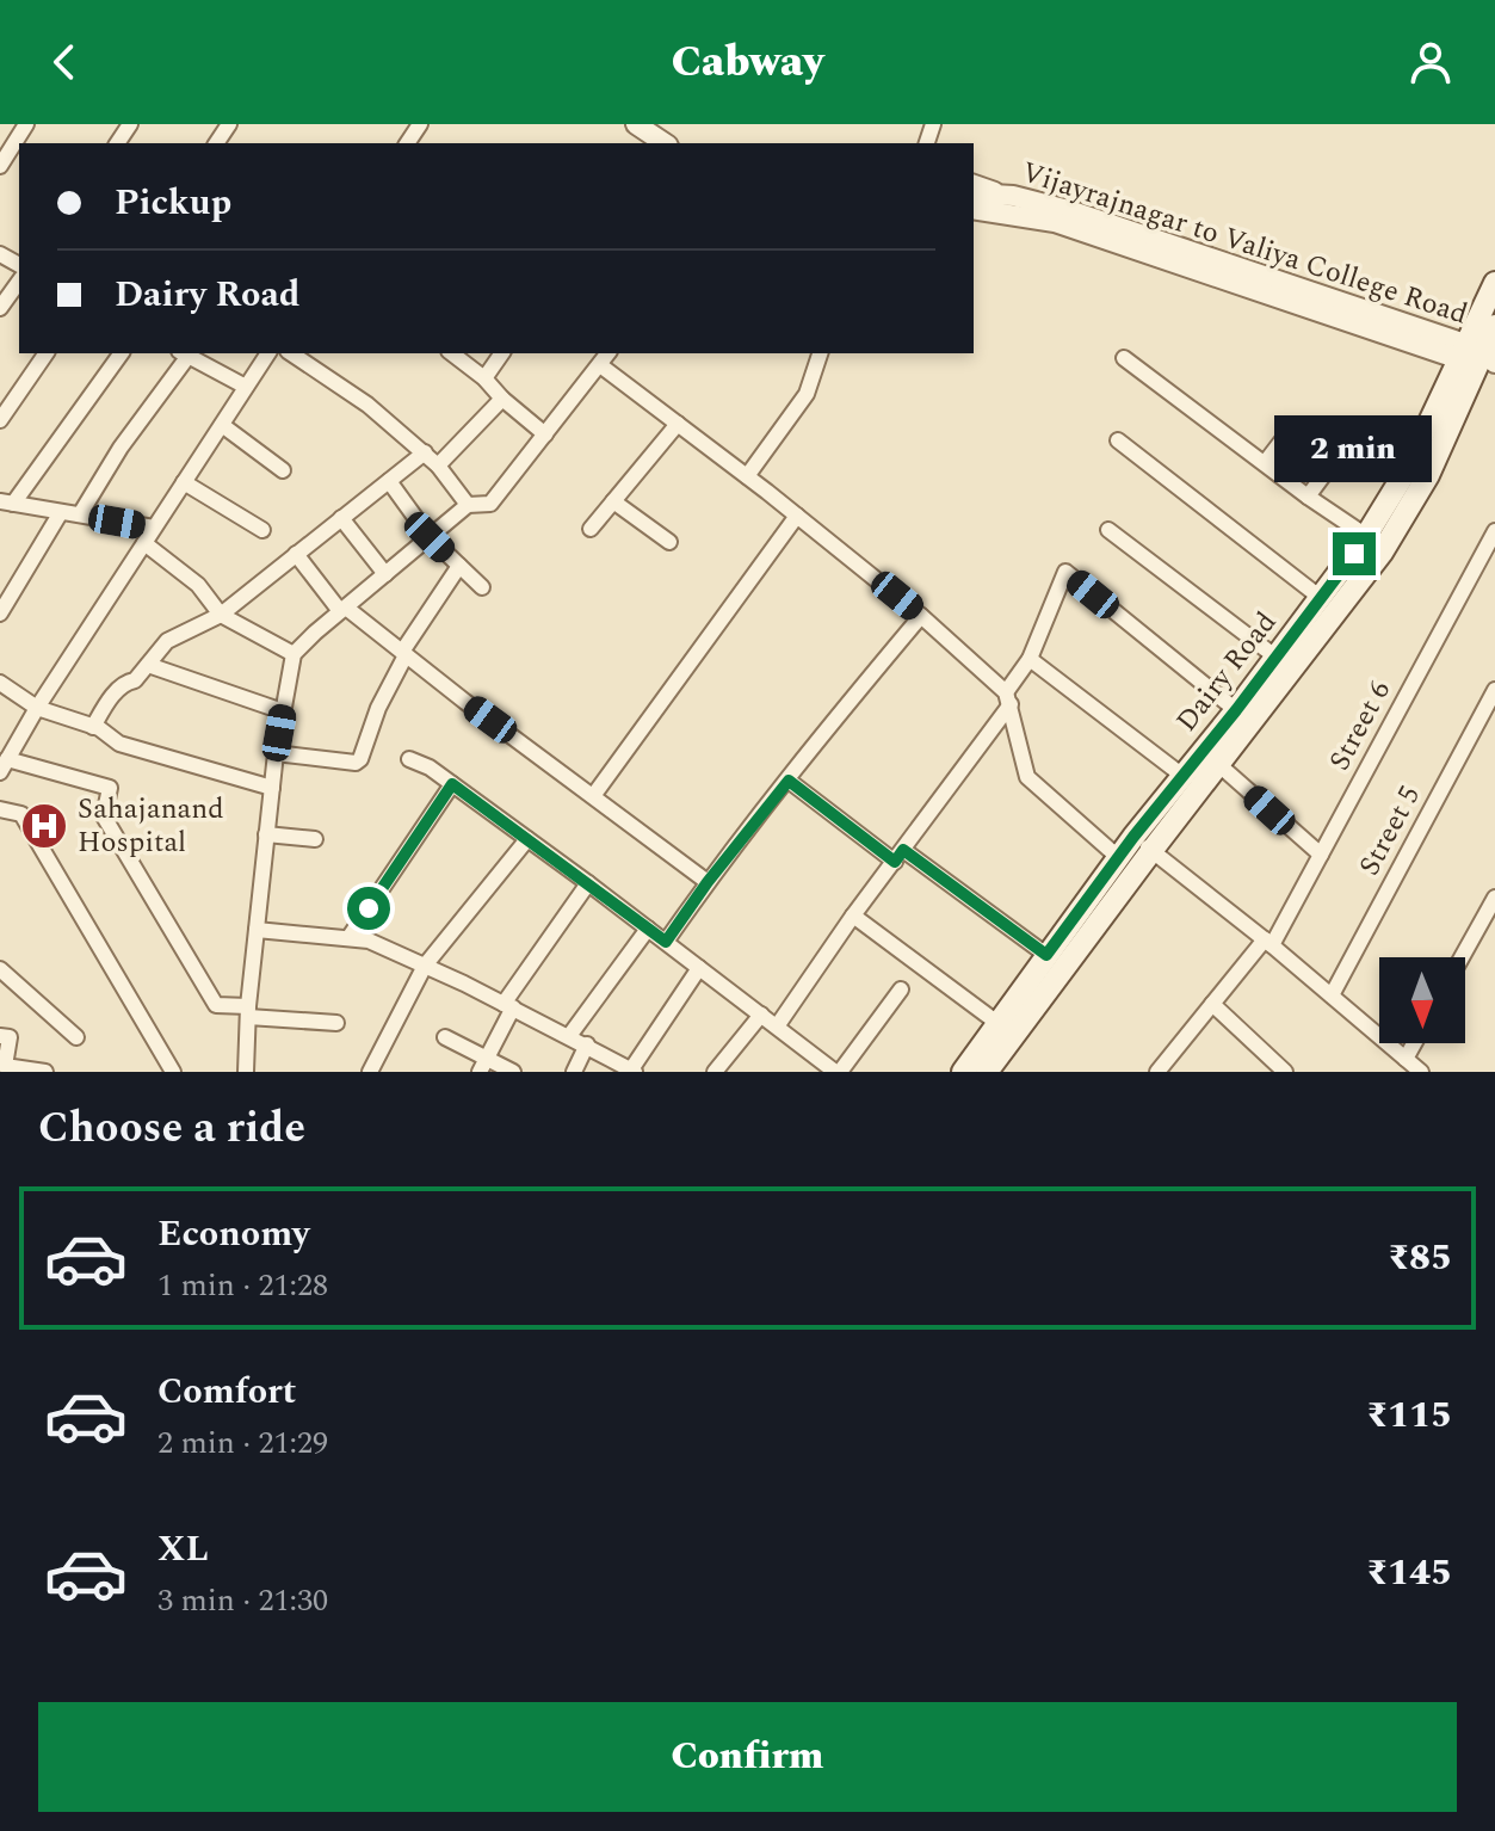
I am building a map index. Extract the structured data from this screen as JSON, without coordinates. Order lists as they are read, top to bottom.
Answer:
{
  "streets": {
    "main road": ["Dairy Road"],
    "street": ["Vijayrajnagar to Valiya College Road", "Street 6", "Street 5"]
  },
  "crossings": [
    ["Vijayrajnagar to Valiya College Road", "Dairy Road"]
  ],
  "places": {
    "hospital": ["Sahajanand Hospital"]
  },
  "north": "bottom",
  "page": {
    "header": "Cabway",
    "banner": ["Pickup", "Dairy Road"],
    "bubble": "2 min",
    "heading": "Choose a ride",
    "list": [
      {
        "name": "Economy",
        "note": "1 min · 21:28",
        "value": "₹85"
      },
      {
        "name": "Comfort",
        "note": "2 min · 21:29",
        "value": "₹115"
      },
      {
        "name": "XL",
        "note": "3 min · 21:30",
        "value": "₹145"
      }
    ],
    "buttons": "Confirm"
  }
}
